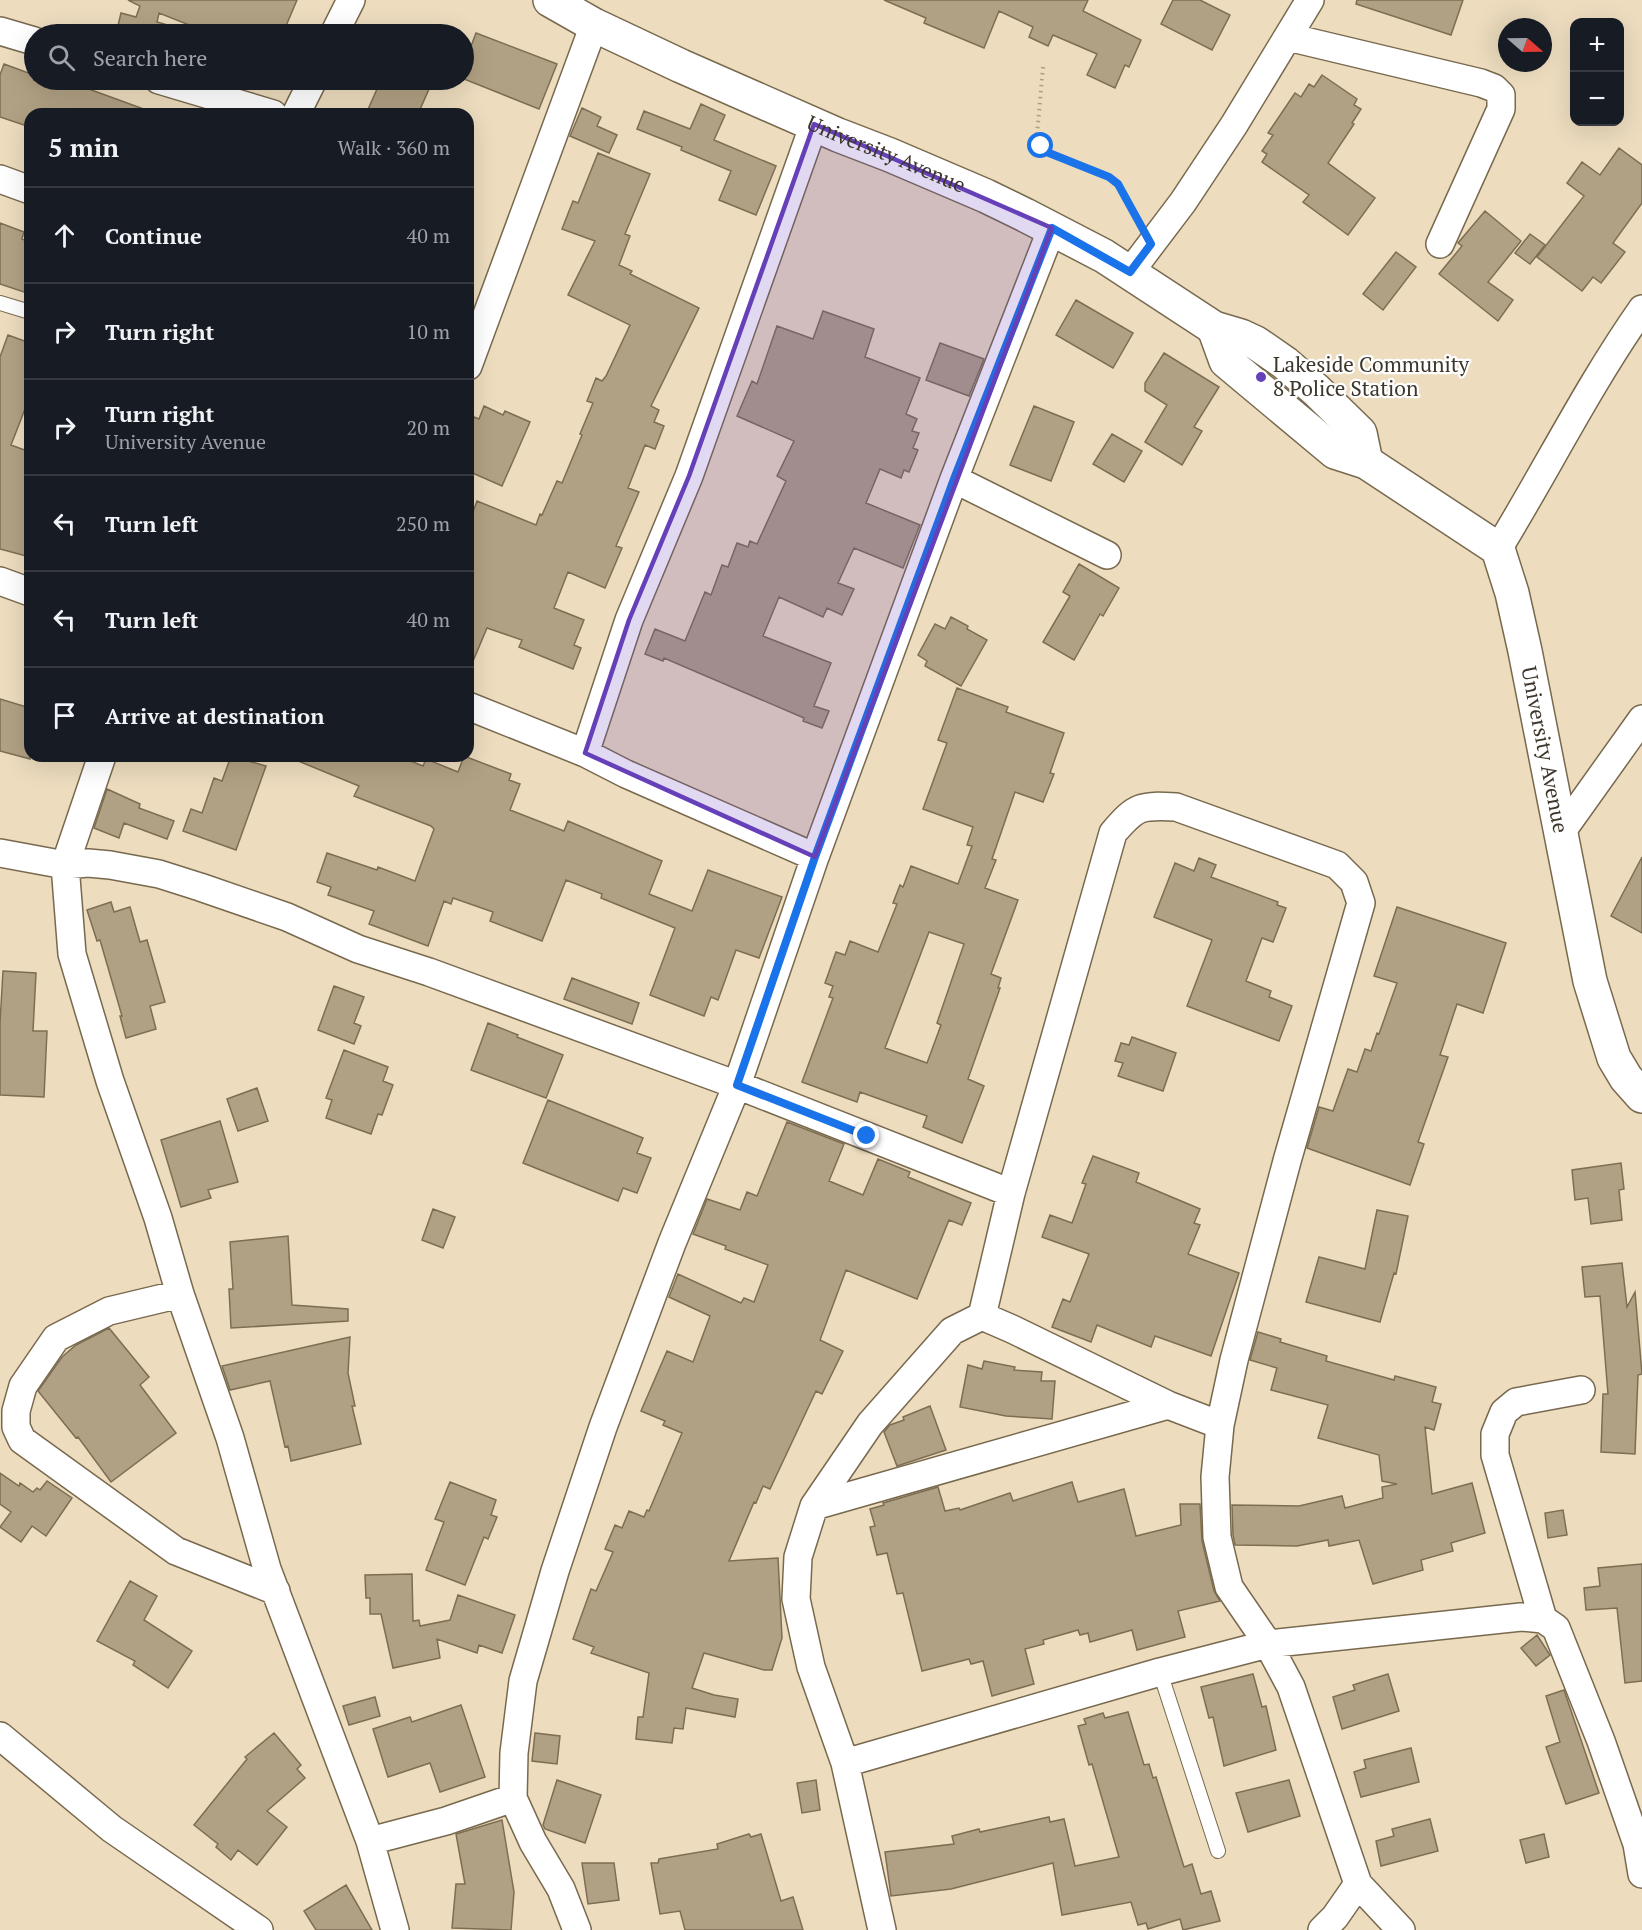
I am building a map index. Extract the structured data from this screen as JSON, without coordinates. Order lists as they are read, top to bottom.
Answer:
{
  "streets": {
    "street": ["University Avenue"]
  },
  "places": ["Lakeside Community 8 Police Station"],
  "north": "right",
  "page": {
    "map_buttons": ["+", "−"],
    "search": "Search here",
    "heading": ["5 min", "Walk · 360 m"],
    "list": [
      ["Continue", "40 m"],
      ["Turn right", "10 m"],
      ["Turn right", "University Avenue", "20 m"],
      ["Turn left", "250 m"],
      ["Turn left", "40 m"],
      "Arrive at destination"
    ]
  }
}
